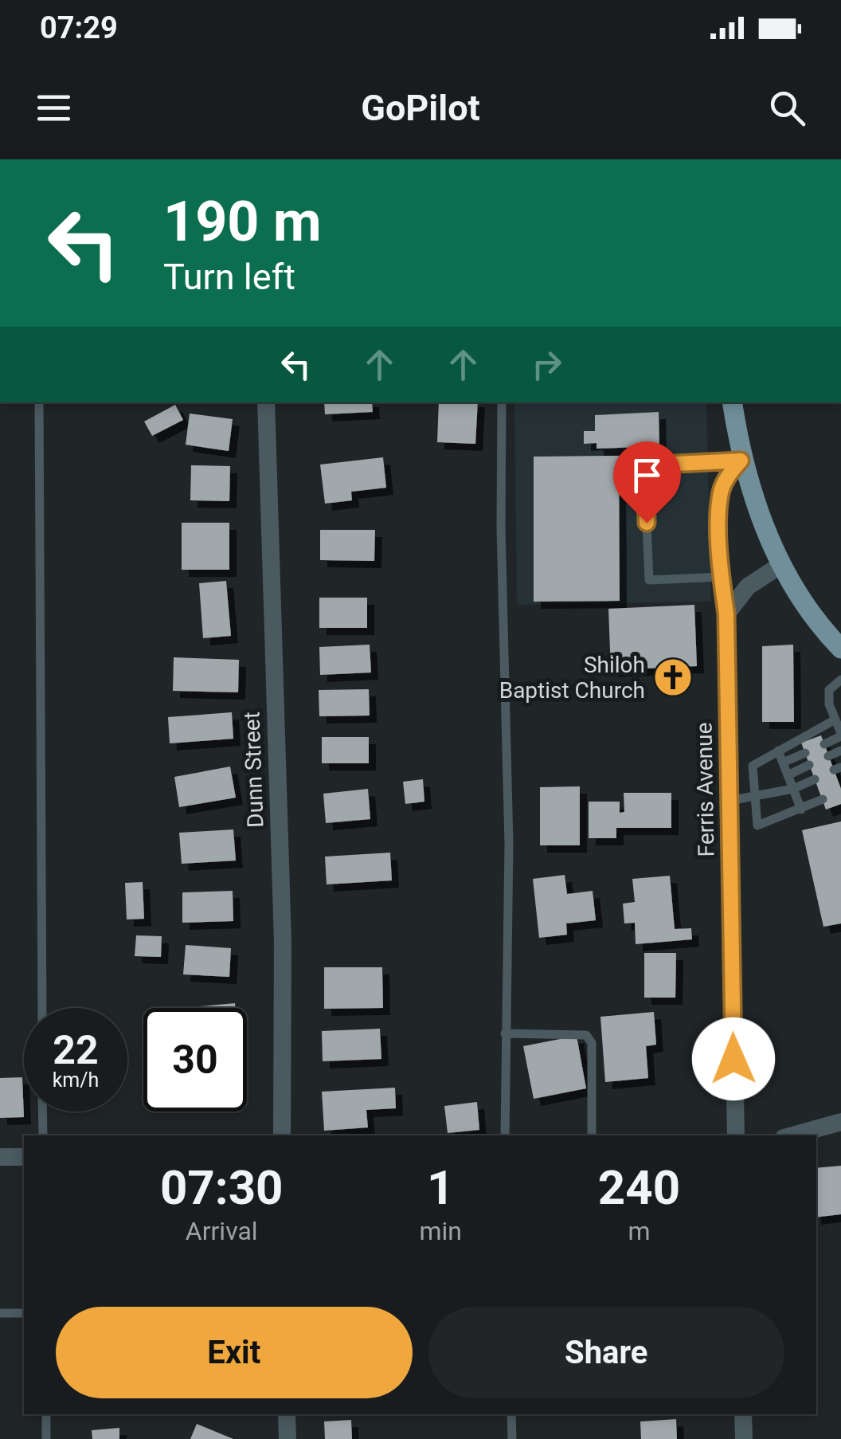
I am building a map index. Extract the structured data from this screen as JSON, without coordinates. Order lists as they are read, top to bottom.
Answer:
{
  "streets": {
    "street": ["Dunn Street", "Ferris Avenue"]
  },
  "places": {
    "church": ["Shiloh Baptist Church"]
  },
  "page": {
    "status": "07:29",
    "header": "GoPilot",
    "turn": ["190 m", "Turn left"],
    "speed": "22 km/h",
    "limit": "30",
    "eta": [
      "07:30",
      "Arrival",
      "1",
      "min",
      "240",
      "m"
    ],
    "buttons": ["Exit", "Share"]
  }
}
